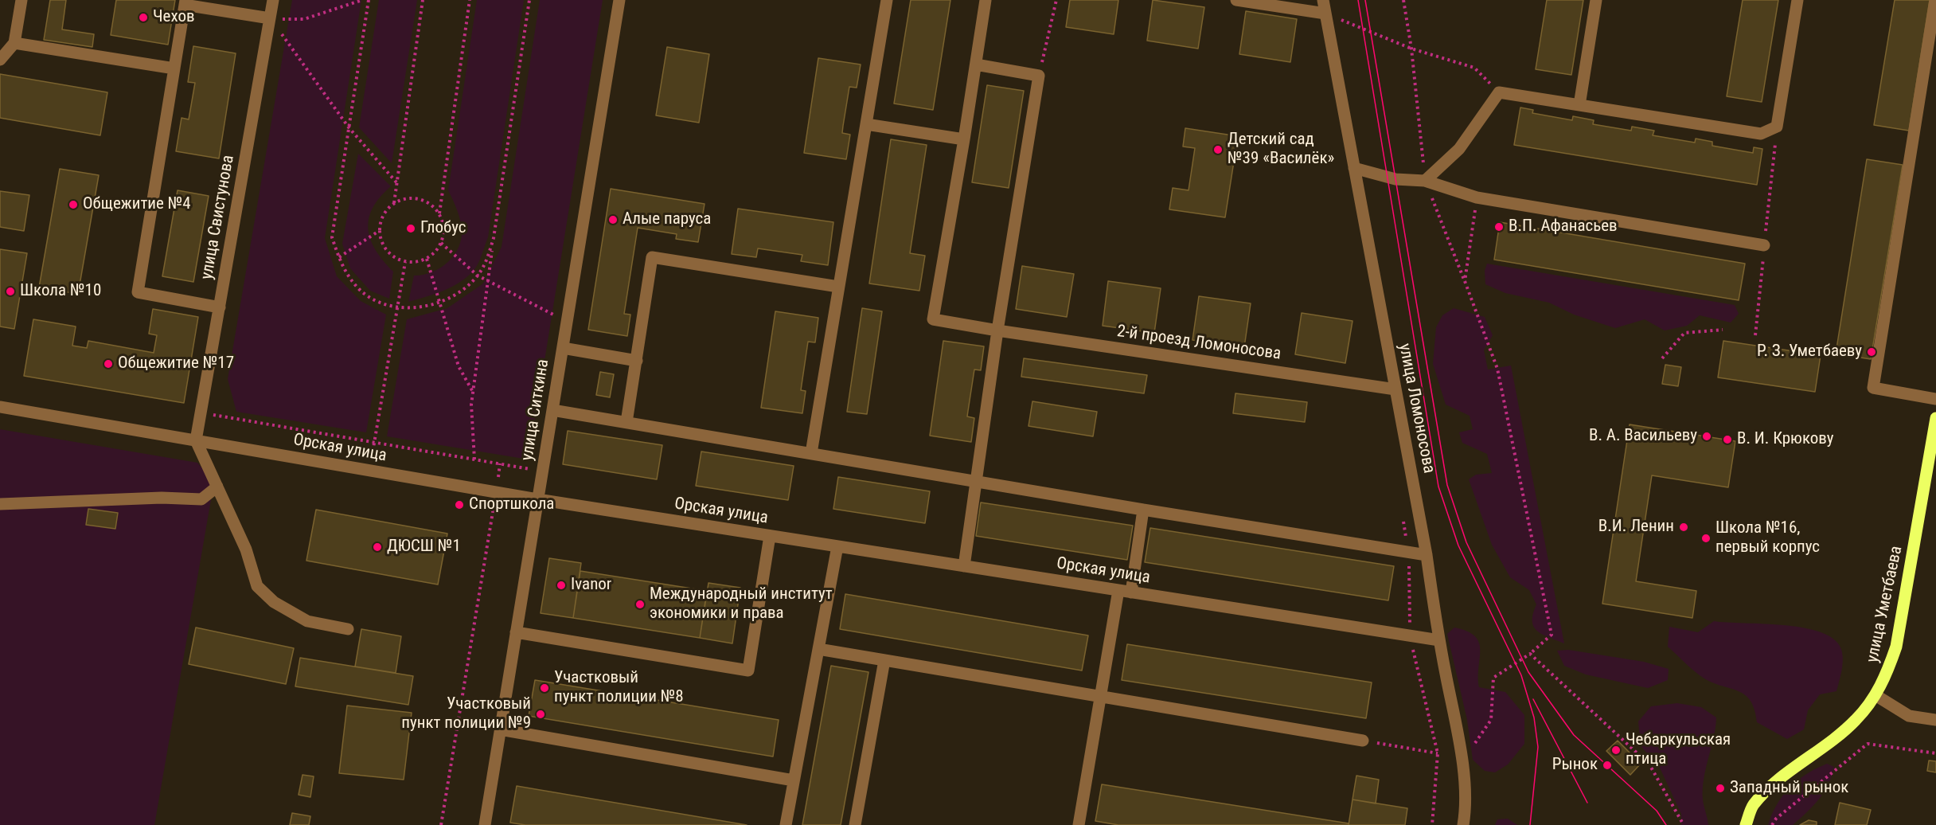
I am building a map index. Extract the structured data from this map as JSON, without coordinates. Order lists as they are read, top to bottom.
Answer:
{
  "streets": {
    "main road": ["улица Уметбаева"],
    "street": [
      "улица Свистунова",
      "2-й проезд Ломоносова",
      "улица Ломоносова",
      "улица Ситкина",
      "Орская улица"
    ]
  },
  "crossings": [
    ["улица Свистунова", "Орская улица"],
    ["2-й проезд Ломоносова", "улица Ломоносова"],
    ["улица Ломоносова", "Орская улица"],
    ["улица Ситкина", "Орская улица"]
  ],
  "places": [
    "Чехов",
    "Детский сад №39 «Василёк»",
    "Общежитие №4",
    "Алые паруса",
    "В.П. Афанасьев",
    "Глобус",
    "Школа №10",
    "Р. З. Уметбаеву",
    "Общежитие №17",
    "В. А. Васильеву",
    "В. И. Крюкову",
    "Спортшкола",
    "В.И. Ленин",
    "Школа №16, первый корпус",
    "ДЮСШ №1",
    "Ivanor",
    "Международный институт экономики и права",
    "Участковый пункт полиции №8",
    "Участковый пункт полиции №9",
    "Чебаркульская птица",
    "Рынок",
    "Западный рынок"
  ]
}
